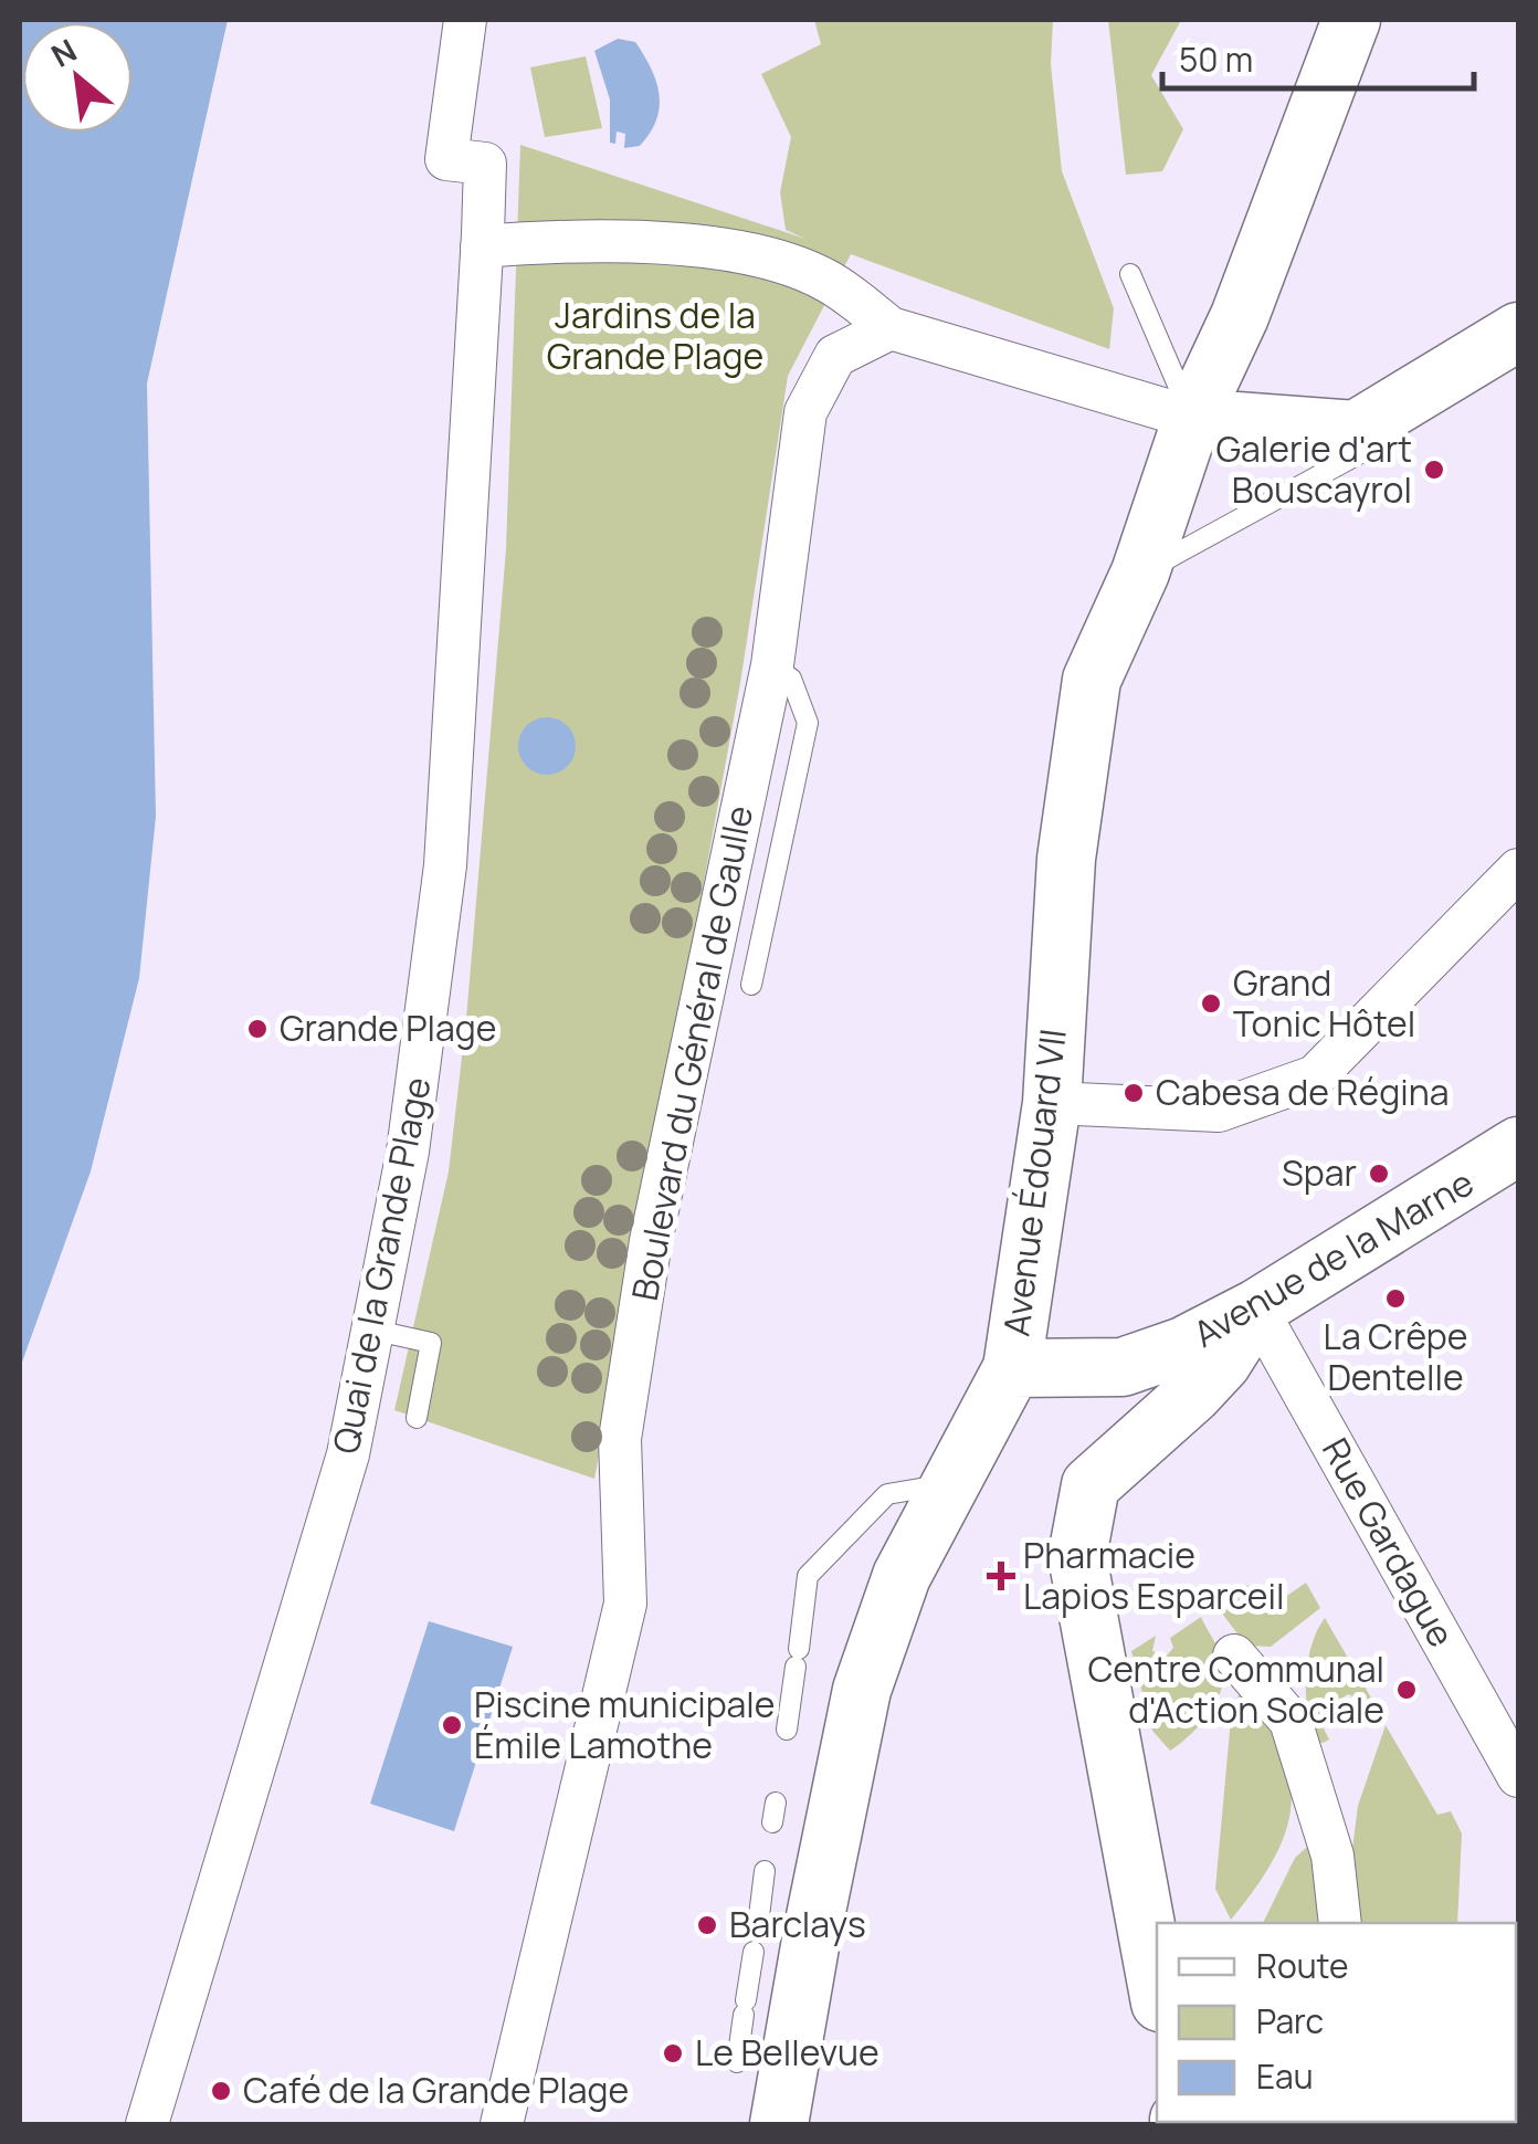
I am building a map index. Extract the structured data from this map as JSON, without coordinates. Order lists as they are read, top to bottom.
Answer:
{
  "streets": {
    "main road": ["Avenue Édouard VII", "Avenue de la Marne"],
    "street": ["Boulevard du Général de Gaulle", "Quai de la Grande Plage", "Rue Gardague"]
  },
  "crossings": [
    ["Avenue Édouard VII", "Avenue de la Marne"],
    ["Avenue de la Marne", "Rue Gardague"]
  ],
  "parks": ["Jardins de la Grande Plage"],
  "places": {
    "other": [
      "Galerie d'art Bouscayrol",
      "Grand Tonic Hôtel",
      "Grande Plage",
      "Cabesa de Régina",
      "Spar",
      "La Crêpe Dentelle",
      "Centre Communal d'Action Sociale",
      "Piscine municipale Émile Lamothe",
      "Barclays",
      "Le Bellevue",
      "Café de la Grande Plage"
    ],
    "health": ["Pharmacie Lapios Esparceil"]
  },
  "legend": ["Route", "Parc", "Eau"],
  "scale_bar": "50 m",
  "north": "top left"
}
